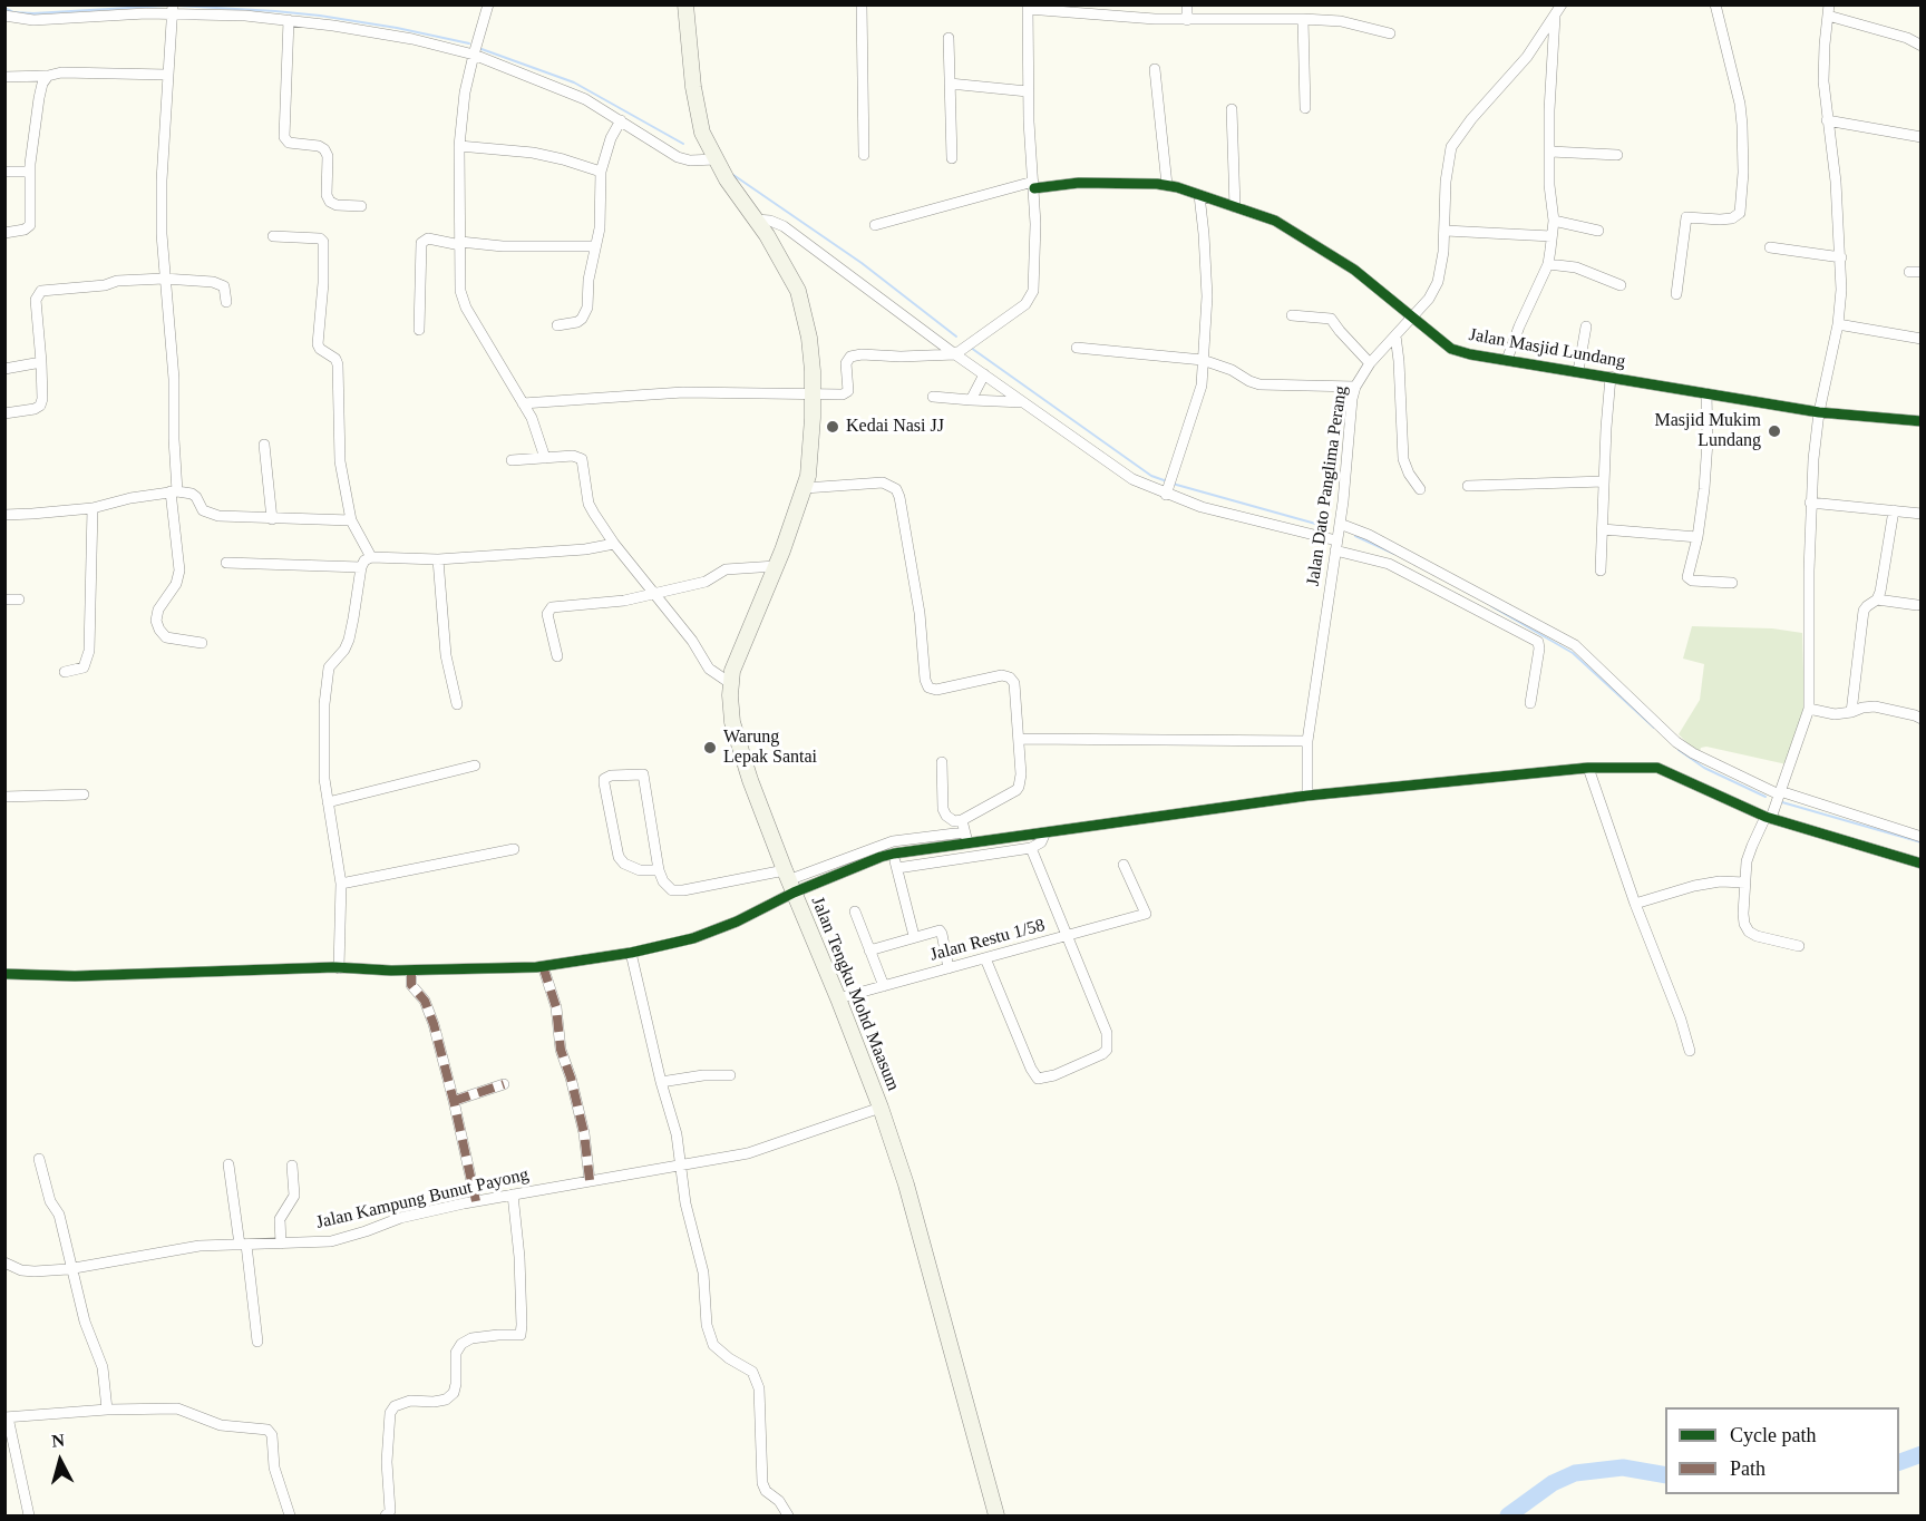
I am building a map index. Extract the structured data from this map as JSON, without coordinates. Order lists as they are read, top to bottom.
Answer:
{
  "streets": {
    "main road": ["Jalan Tengku Mohd Maasum"],
    "street": [
      "Jalan Masjid Lundang",
      "Jalan Dato Panglima Perang",
      "Jalan Restu 1/58",
      "Jalan Kampung Bunut Payong"
    ]
  },
  "crossings": [
    ["Jalan Masjid Lundang", "Jalan Dato Panglima Perang"],
    ["Jalan Restu 1/58", "Jalan Tengku Mohd Maasum"],
    ["Jalan Tengku Mohd Maasum", "Jalan Kampung Bunut Payong"]
  ],
  "places": ["Kedai Nasi JJ", "Masjid Mukim Lundang", "Warung Lepak Santai"],
  "legend": ["Cycle path", "Path"],
  "north": "top"
}
